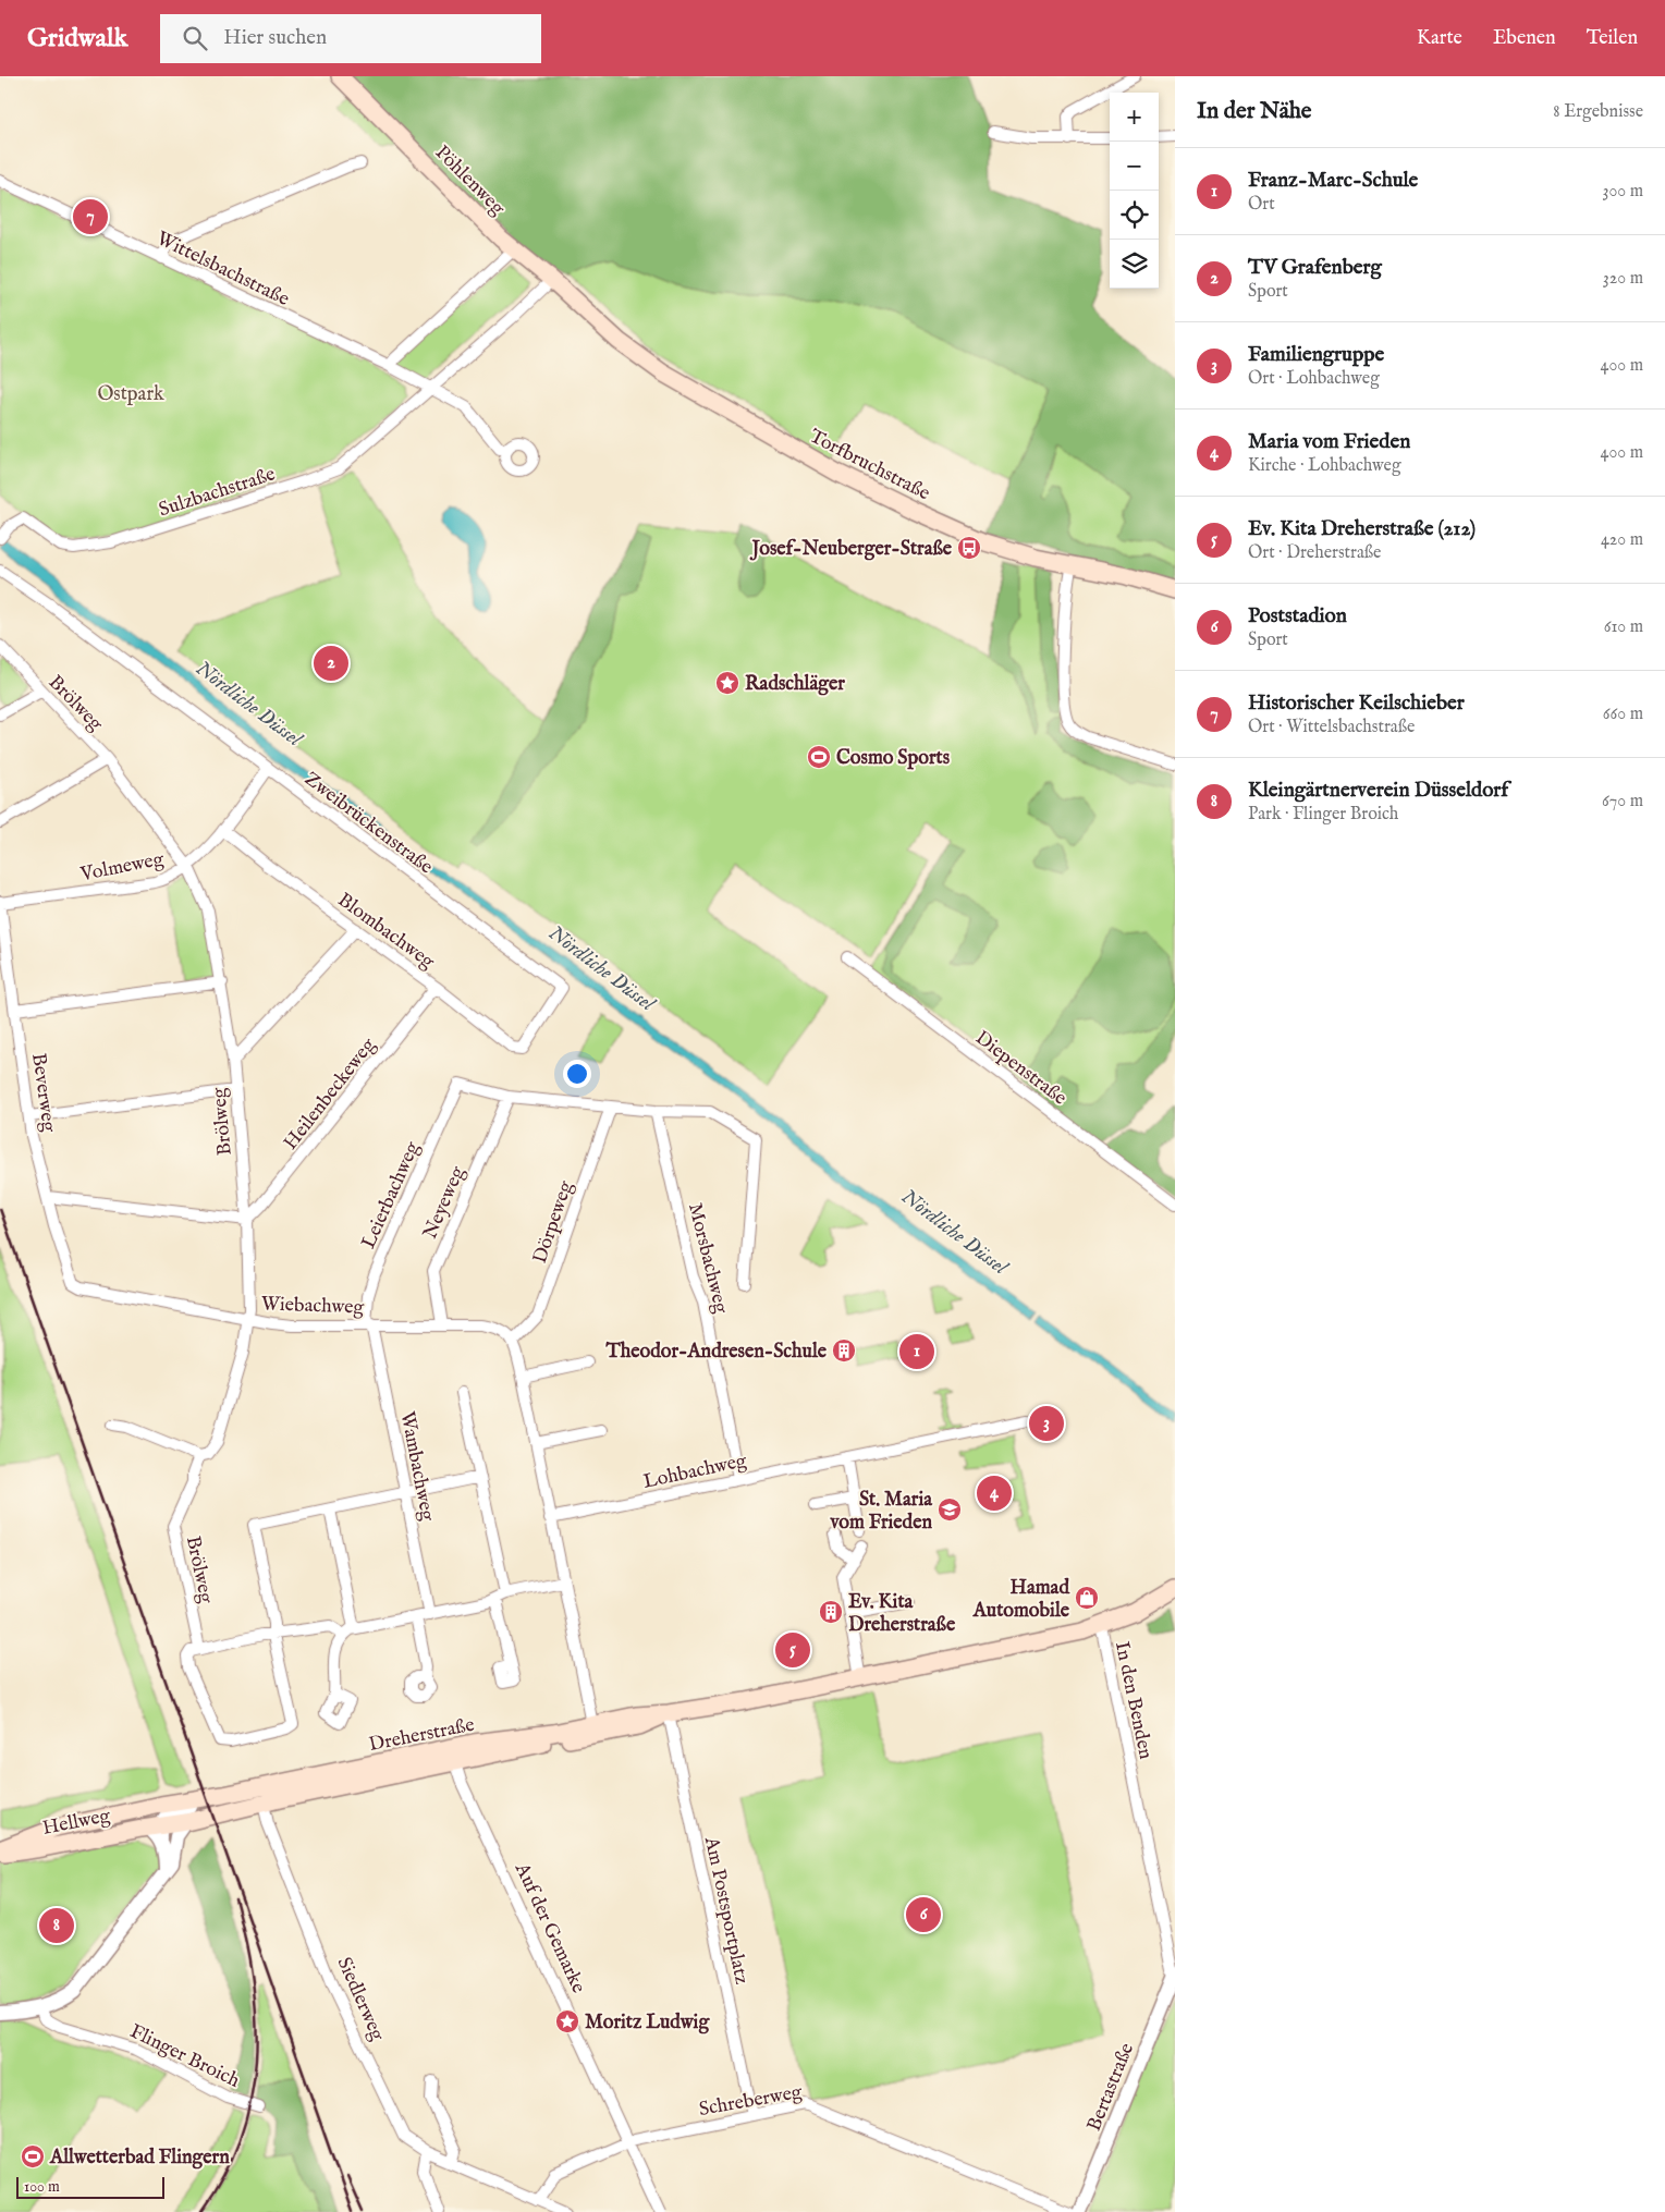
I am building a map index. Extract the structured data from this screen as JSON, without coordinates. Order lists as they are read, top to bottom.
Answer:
{
  "streets": {
    "main road": [
      "Pöhlenweg",
      "Torfbruchstraße",
      "Dreherstraße",
      "Hellweg",
      "Siedlerweg"
    ],
    "street": [
      "Wittelsbachstraße",
      "Sulzbachstraße",
      "Brölweg",
      "Zweibrückenstraße",
      "Volmeweg",
      "Blombachweg",
      "Diepenstraße",
      "Beverweg",
      "Heilenbeckeweg",
      "Leierbachweg",
      "Neyeweg",
      "Dörpeweg",
      "Morsbachweg",
      "Wiebachweg",
      "Wambachweg",
      "Lohbachweg",
      "In den Benden",
      "Am Postsportplatz",
      "Auf der Gemarke",
      "Flinger Broich",
      "Bertastraße",
      "Schreberweg"
    ]
  },
  "crossings": [
    ["Pöhlenweg", "Torfbruchstraße"],
    ["Pöhlenweg", "Sulzbachstraße"],
    ["Wittelsbachstraße", "Sulzbachstraße"],
    ["Brölweg", "Volmeweg"],
    ["Brölweg", "Heilenbeckeweg"],
    ["Brölweg", "Wiebachweg"],
    ["Zweibrückenstraße", "Volmeweg"],
    ["Zweibrückenstraße", "Blombachweg"],
    ["Volmeweg", "Blombachweg"],
    ["Volmeweg", "Beverweg"],
    ["Blombachweg", "Heilenbeckeweg"],
    ["Beverweg", "Wiebachweg"],
    ["Leierbachweg", "Neyeweg"],
    ["Leierbachweg", "Wiebachweg"],
    ["Leierbachweg", "Wambachweg"],
    ["Neyeweg", "Wiebachweg"],
    ["Dörpeweg", "Wiebachweg"],
    ["Morsbachweg", "Lohbachweg"],
    ["Wiebachweg", "Wambachweg"],
    ["In den Benden", "Dreherstraße"],
    ["Dreherstraße", "Hellweg"],
    ["Dreherstraße", "Am Postsportplatz"],
    ["Dreherstraße", "Auf der Gemarke"],
    ["Dreherstraße", "Siedlerweg"],
    ["Hellweg", "Siedlerweg"],
    ["Am Postsportplatz", "Schreberweg"],
    ["Auf der Gemarke", "Schreberweg"],
    ["Siedlerweg", "Schreberweg"]
  ],
  "water": ["Nördliche Düssel"],
  "parks": ["Ostpark"],
  "places": {
    "bus stop": ["Josef-Neuberger-Straße"],
    "place": ["Radschläger", "Moritz Ludwig"],
    "sports": ["Cosmo Sports", "Allwetterbad Flingern"],
    "building": ["Theodor-Andresen-Schule", "Ev. Kita Dreherstraße"],
    "school or university": ["St. Maria vom Frieden"],
    "shop": ["Hamad Automobile"]
  },
  "scale_bar": "100 m",
  "page": {
    "header": "Gridwalk",
    "search": "Hier suchen",
    "nav": ["Karte", "Ebenen", "Teilen"],
    "heading": ["In der Nähe", "8 Ergebnisse"],
    "map_buttons": ["+", "−"],
    "list": [
      {
        "mark": "1",
        "name": "Franz-Marc-Schule",
        "note": "Ort",
        "value": "300 m"
      },
      {
        "mark": "2",
        "name": "TV Grafenberg",
        "note": "Sport",
        "value": "320 m"
      },
      {
        "mark": "3",
        "name": "Familiengruppe",
        "note": "Ort · Lohbachweg",
        "value": "400 m"
      },
      {
        "mark": "4",
        "name": "Maria vom Frieden",
        "note": "Kirche · Lohbachweg",
        "value": "400 m"
      },
      {
        "mark": "5",
        "name": "Ev. Kita Dreherstraße (212)",
        "note": "Ort · Dreherstraße",
        "value": "420 m"
      },
      {
        "mark": "6",
        "name": "Poststadion",
        "note": "Sport",
        "value": "610 m"
      },
      {
        "mark": "7",
        "name": "Historischer Keilschieber",
        "note": "Ort · Wittelsbachstraße",
        "value": "660 m"
      },
      {
        "mark": "8",
        "name": "Kleingärtnerverein Düsseldorf",
        "note": "Park · Flinger Broich",
        "value": "670 m"
      }
    ],
    "pins": [
      "7",
      "2",
      "1",
      "3",
      "4",
      "5",
      "6",
      "8"
    ],
    "scale": "100 m"
  }
}
